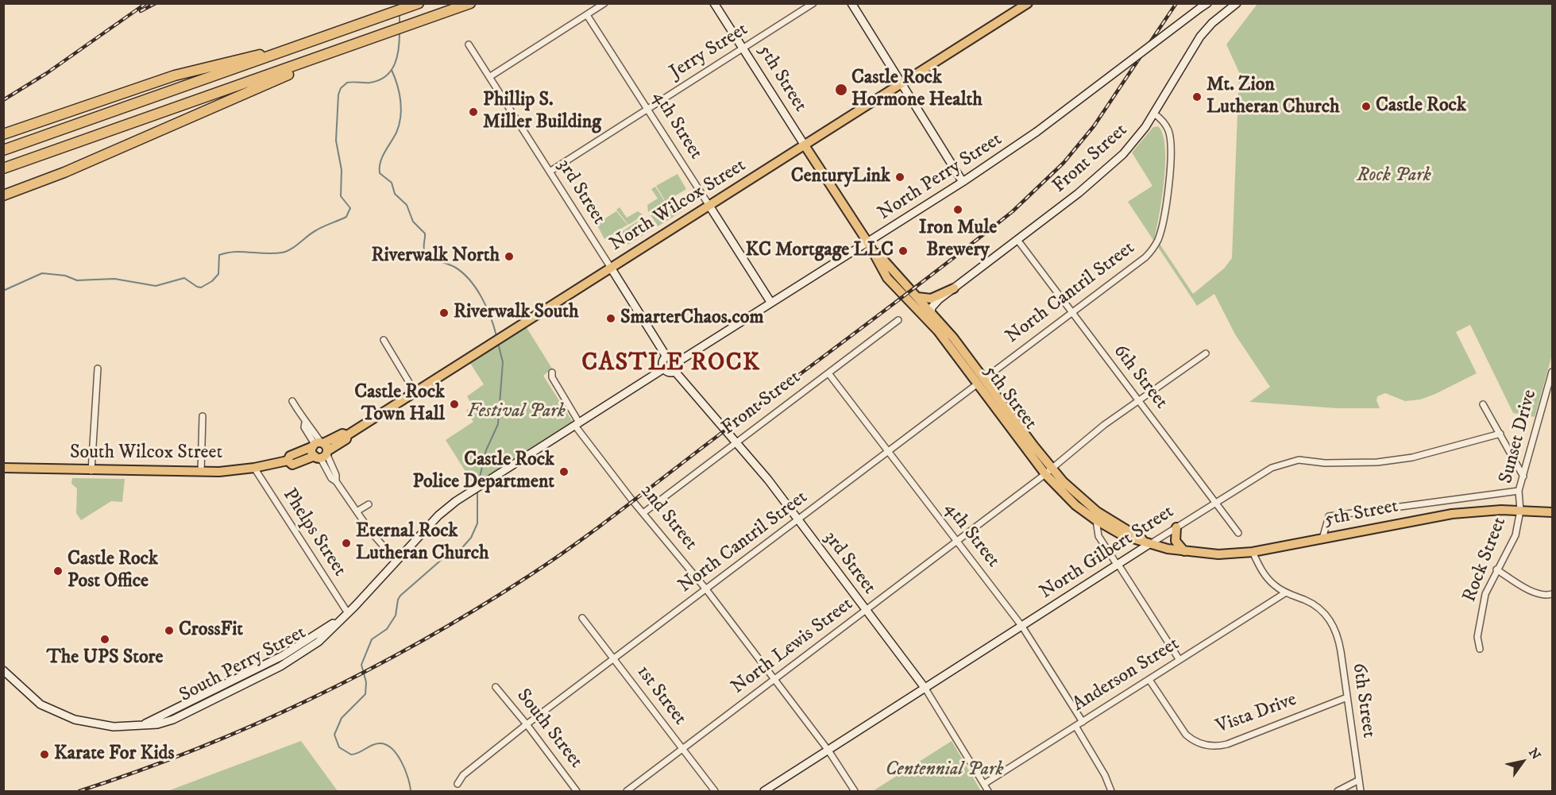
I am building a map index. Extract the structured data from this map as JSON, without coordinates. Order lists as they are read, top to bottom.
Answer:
{
  "streets": {
    "main road": ["5th Street", "North Wilcox Street", "South Wilcox Street"],
    "street": [
      "Jerry Street",
      "4th Street",
      "Front Street",
      "North Perry Street",
      "3rd Street",
      "North Cantril Street",
      "6th Street",
      "Sunset Drive",
      "2nd Street",
      "Phelps Street",
      "North Gilbert Street",
      "Rock Street",
      "North Lewis Street",
      "South Perry Street",
      "Anderson Street",
      "1st Street",
      "Vista Drive",
      "South Street"
    ]
  },
  "crossings": [
    ["Jerry Street", "5th Street"],
    ["Jerry Street", "4th Street"],
    ["Jerry Street", "3rd Street"],
    ["5th Street", "Front Street"],
    ["5th Street", "North Perry Street"],
    ["5th Street", "North Wilcox Street"],
    ["5th Street", "North Cantril Street"],
    ["5th Street", "6th Street"],
    ["5th Street", "Sunset Drive"],
    ["5th Street", "North Gilbert Street"],
    ["5th Street", "Rock Street"],
    ["5th Street", "North Lewis Street"],
    ["4th Street", "Front Street"],
    ["4th Street", "North Perry Street"],
    ["4th Street", "North Wilcox Street"],
    ["4th Street", "North Cantril Street"],
    ["4th Street", "North Gilbert Street"],
    ["4th Street", "North Lewis Street"],
    ["4th Street", "Anderson Street"],
    ["Front Street", "3rd Street"],
    ["Front Street", "North Cantril Street"],
    ["Front Street", "6th Street"],
    ["Front Street", "2nd Street"],
    ["North Perry Street", "3rd Street"],
    ["3rd Street", "North Wilcox Street"],
    ["3rd Street", "North Cantril Street"],
    ["3rd Street", "North Gilbert Street"],
    ["3rd Street", "North Lewis Street"],
    ["3rd Street", "Anderson Street"],
    ["North Wilcox Street", "South Wilcox Street"],
    ["North Cantril Street", "6th Street"],
    ["North Cantril Street", "2nd Street"],
    ["North Cantril Street", "1st Street"],
    ["North Cantril Street", "South Street"],
    ["6th Street", "North Gilbert Street"],
    ["6th Street", "North Lewis Street"],
    ["6th Street", "Anderson Street"],
    ["6th Street", "Vista Drive"],
    ["Sunset Drive", "Rock Street"],
    ["South Wilcox Street", "Phelps Street"],
    ["2nd Street", "North Gilbert Street"],
    ["2nd Street", "North Lewis Street"],
    ["Phelps Street", "South Perry Street"],
    ["North Lewis Street", "1st Street"],
    ["Anderson Street", "Vista Drive"]
  ],
  "districts": ["CASTLE ROCK"],
  "parks": ["Rock Park", "Festival Park", "Centennial Park"],
  "places": [
    "Castle Rock Hormone Health",
    "Mt. Zion Lutheran Church",
    "Castle Rock",
    "Phillip S. Miller Building",
    "CenturyLink",
    "Iron Mule Brewery",
    "KC Mortgage LLC",
    "Riverwalk North",
    "Riverwalk South",
    "SmarterChaos.com",
    "Castle Rock Town Hall",
    "Castle Rock Police Department",
    "Eternal Rock Lutheran Church",
    "Castle Rock Post Office",
    "CrossFit",
    "The UPS Store",
    "Karate For Kids"
  ],
  "north": "top right"
}
